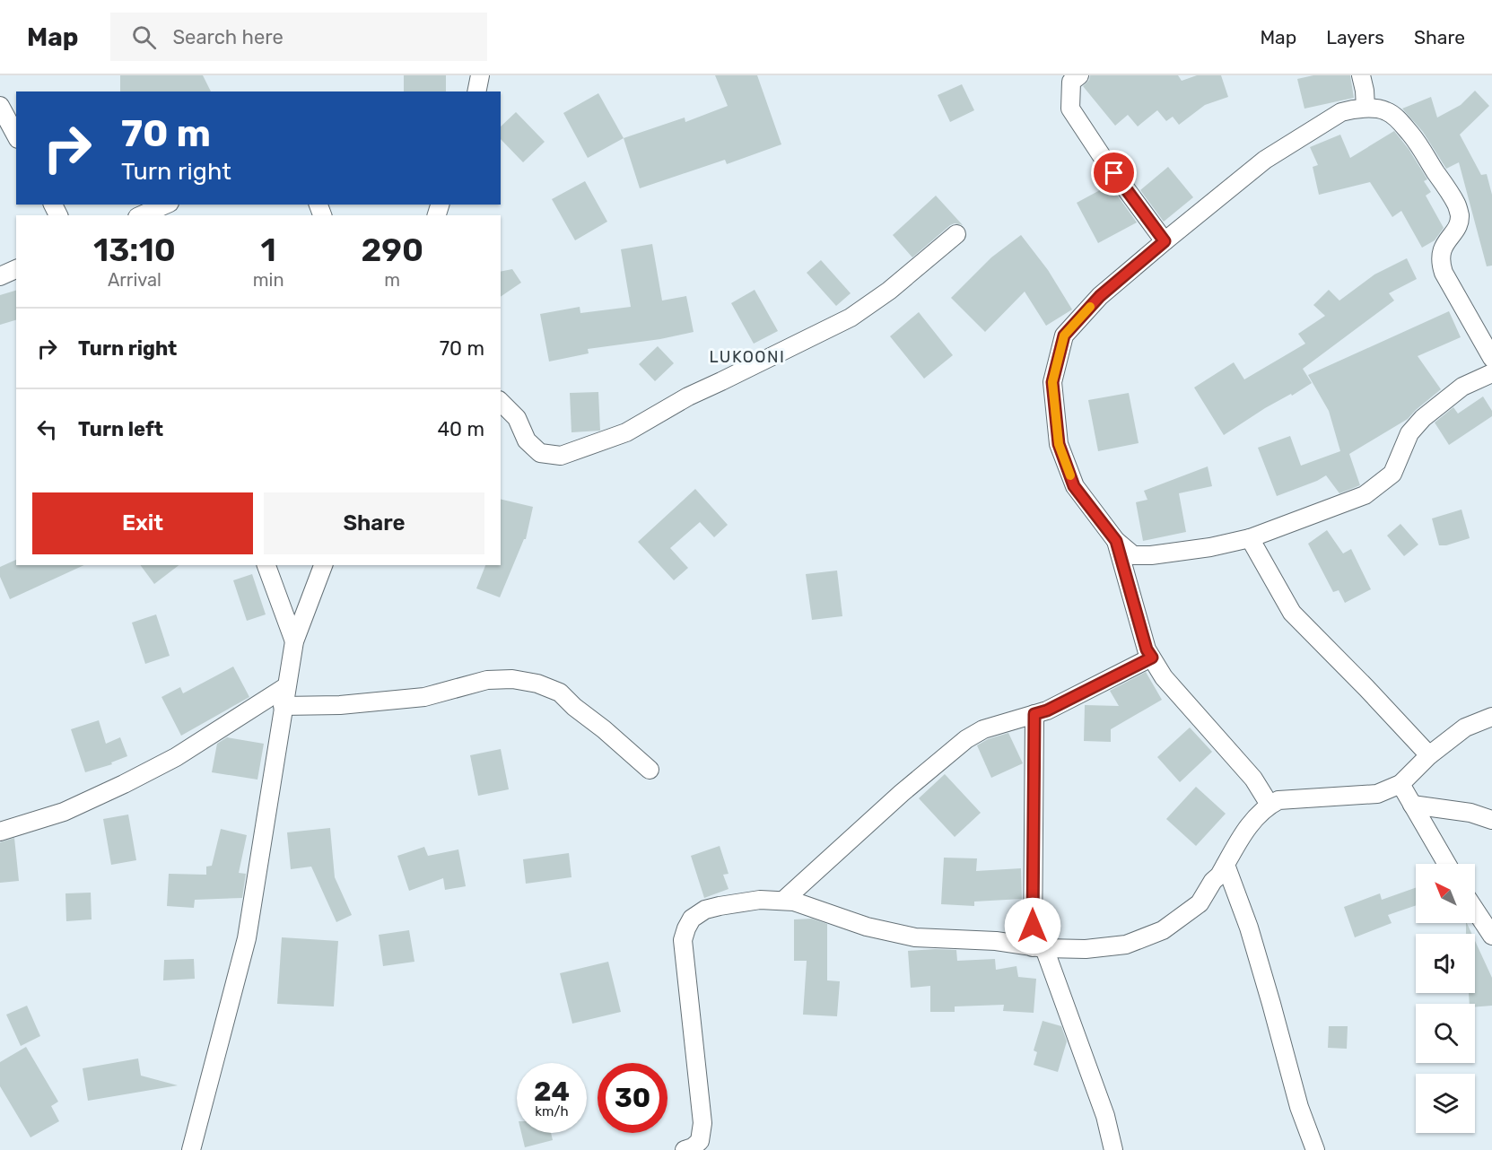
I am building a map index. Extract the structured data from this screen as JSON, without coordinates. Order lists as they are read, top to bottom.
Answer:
{
  "districts": ["LUKOONI"],
  "north": "top left",
  "page": {
    "header": "Map",
    "search": "Search here",
    "nav": ["Map", "Layers", "Share"],
    "turn": ["70 m", "Turn right"],
    "eta": [
      "13:10",
      "Arrival",
      "1",
      "min",
      "290",
      "m"
    ],
    "list": [
      {
        "name": "Turn right",
        "value": "70 m"
      },
      {
        "name": "Turn left",
        "value": "40 m"
      }
    ],
    "buttons": ["Exit", "Share"],
    "speed": "24 km/h",
    "limit": "30"
  }
}
